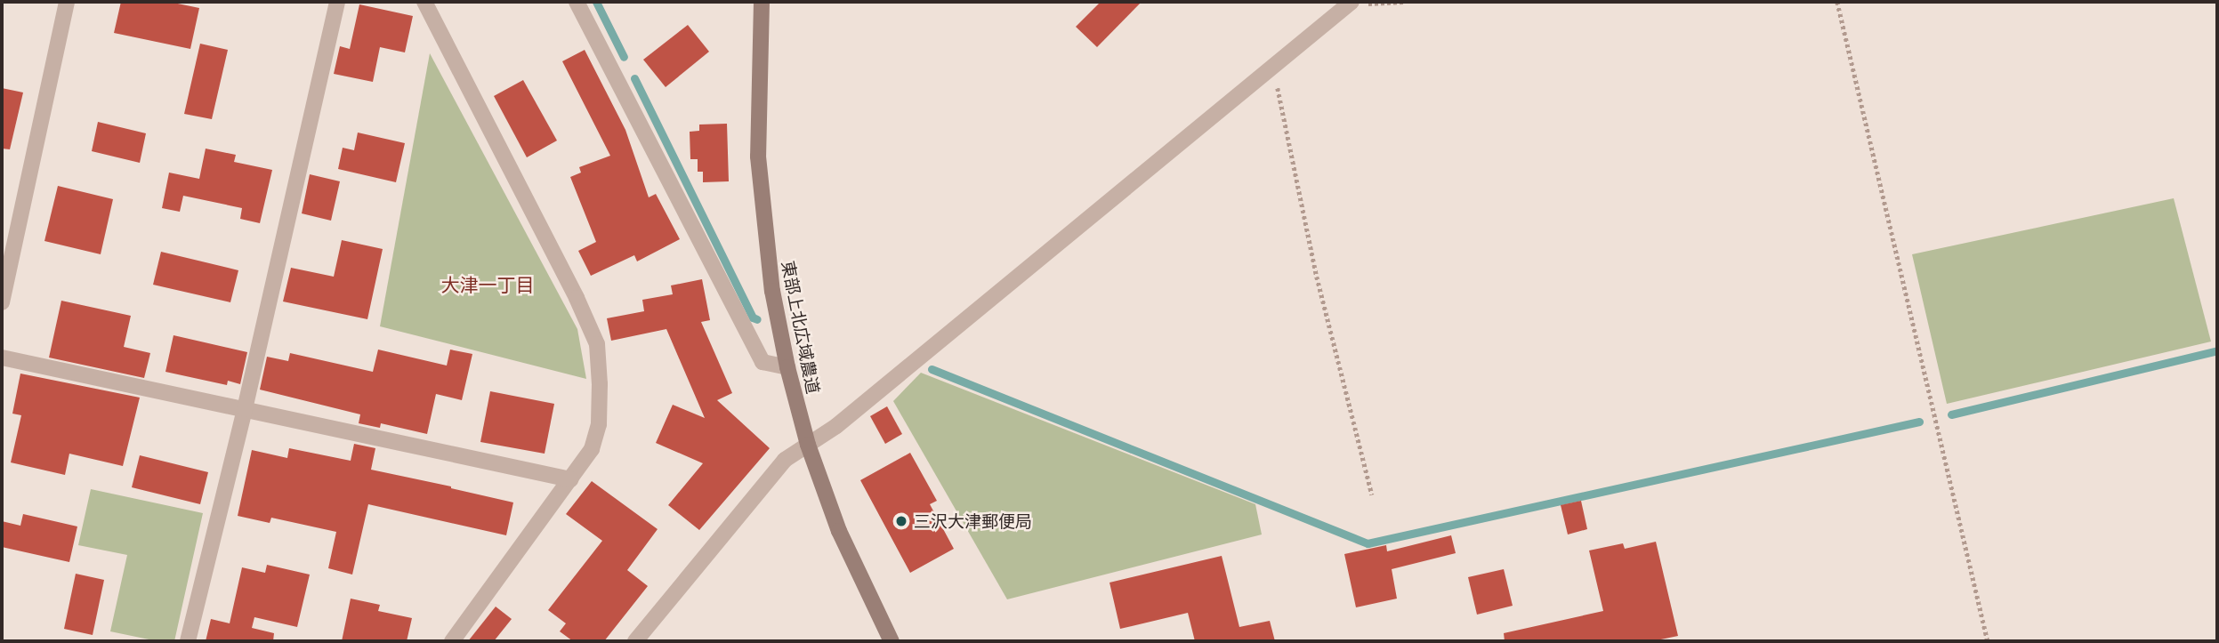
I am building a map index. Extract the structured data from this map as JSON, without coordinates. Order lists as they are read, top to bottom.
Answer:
{
  "streets": {
    "street": ["東部上北広域農道"]
  },
  "districts": ["大津一丁目"],
  "places": ["三沢大津郵便局"]
}
